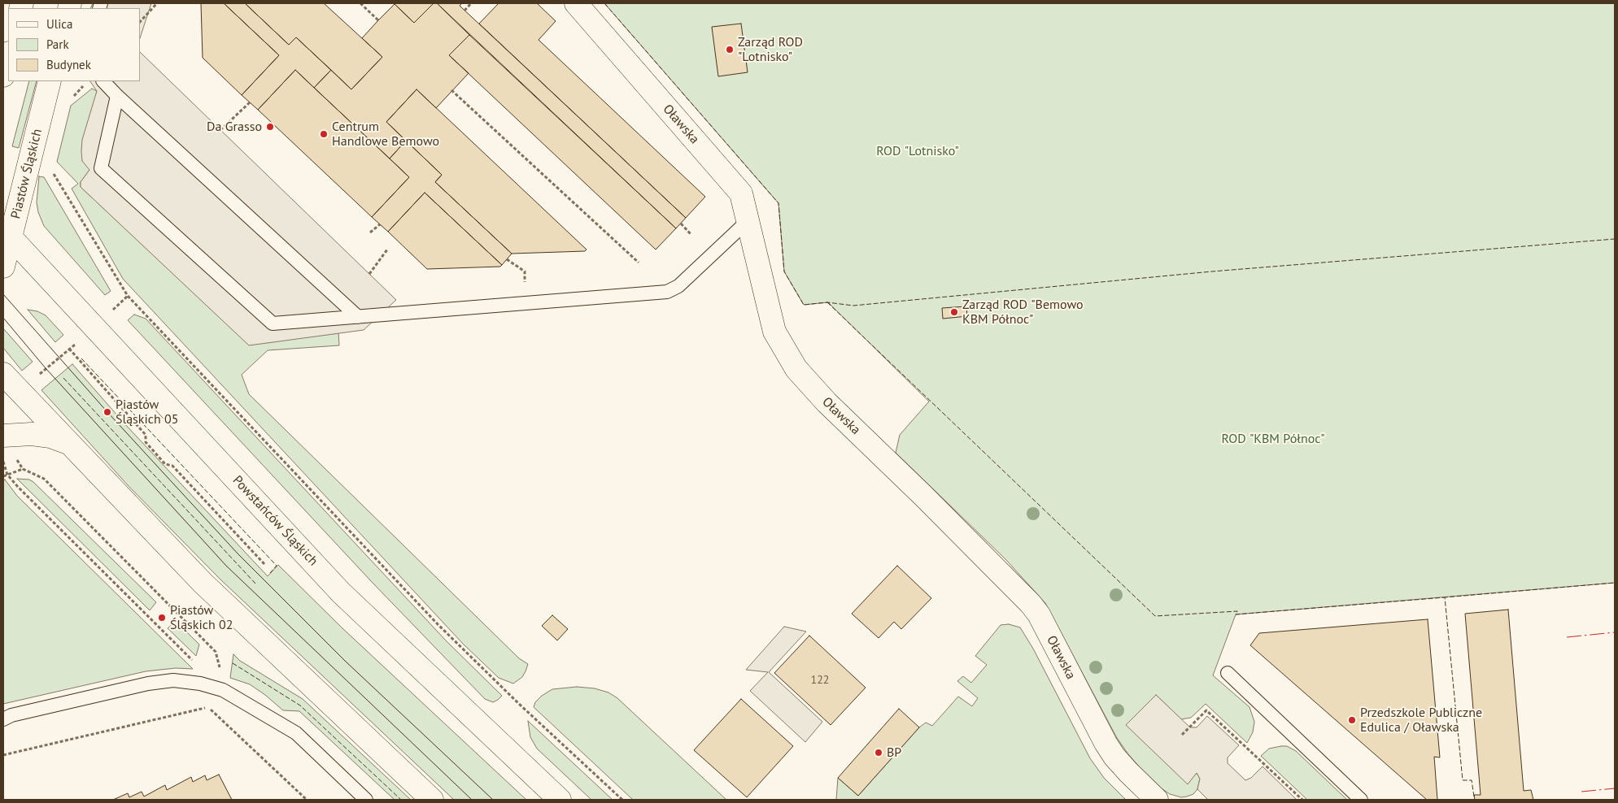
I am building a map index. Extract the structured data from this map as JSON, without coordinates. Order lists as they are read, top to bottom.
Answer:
{
  "streets": {
    "main road": ["Oławska", "Piastów Śląskich", "Powstańców Śląskich"]
  },
  "crossings": [
    ["Piastów Śląskich", "Powstańców Śląskich"]
  ],
  "parks": ["ROD \"Lotnisko\"", "ROD \"KBM Północ\""],
  "places": [
    "Zarząd ROD \"Lotnisko\"",
    "Da Grasso",
    "Centrum Handlowe Bemowo",
    "Zarząd ROD \"Bemowo KBM Północ\"",
    "Piastów Śląskich 05",
    "Piastów Śląskich 02",
    "Przedszkole Publiczne Edulica / Oławska",
    "BP"
  ],
  "house_numbers": ["122"],
  "legend": ["Ulica", "Park", "Budynek"]
}
